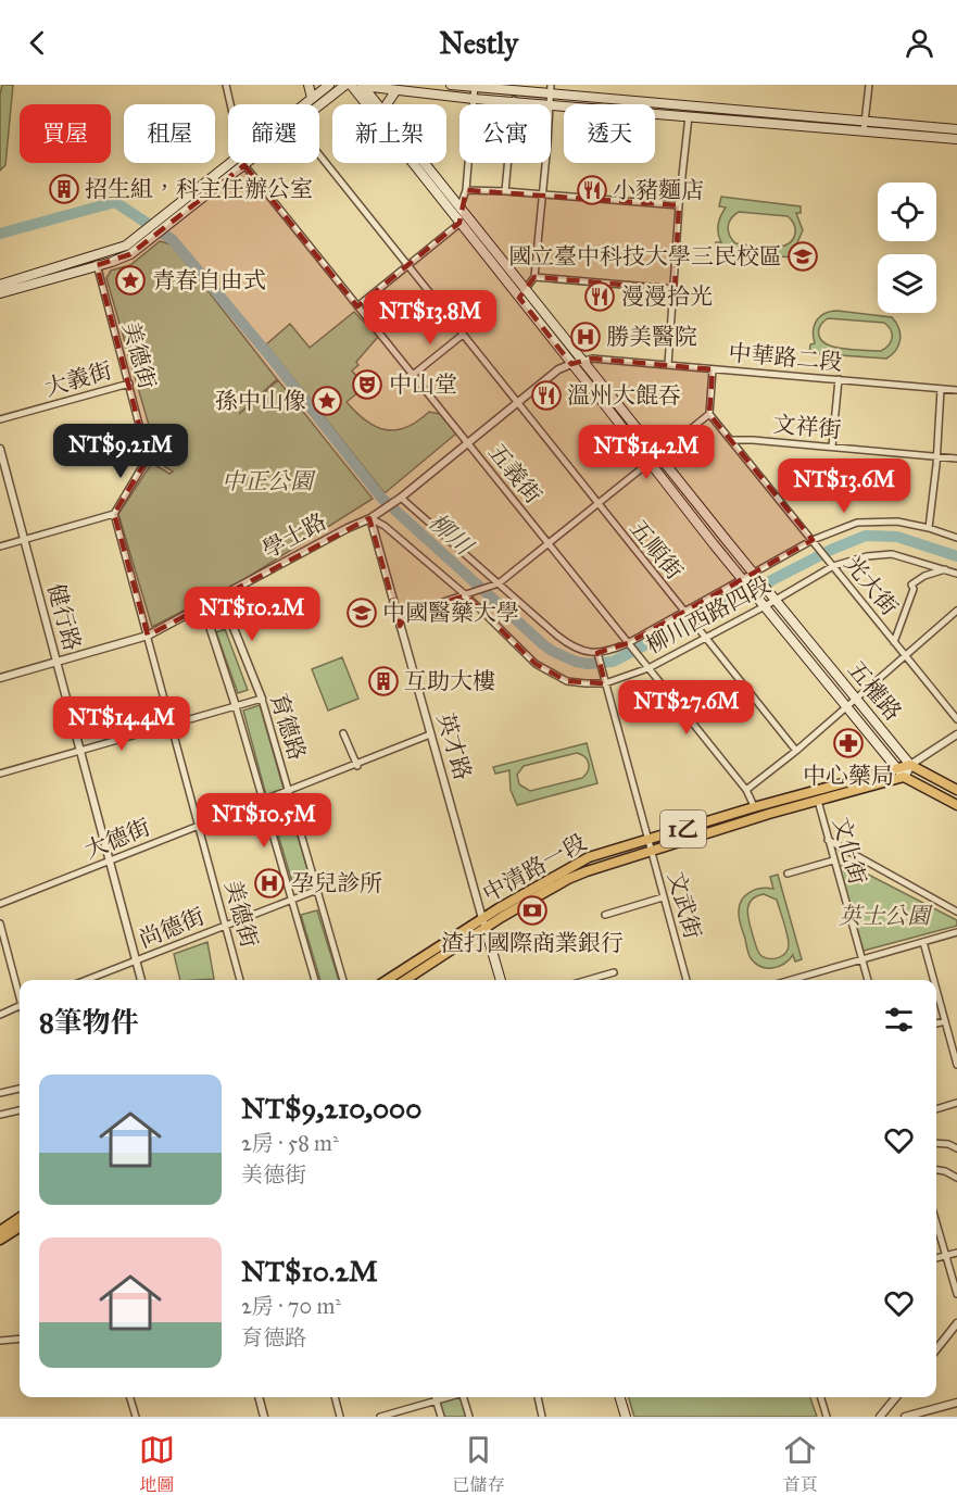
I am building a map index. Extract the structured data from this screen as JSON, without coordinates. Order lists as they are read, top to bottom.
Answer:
{
  "streets": {
    "main road": [
      "五權路",
      "英才路",
      "1乙",
      "中清路一段"
    ],
    "street": [
      "美德街",
      "中華路二段",
      "大義街",
      "文祥街",
      "五義街",
      "學士路",
      "五順街",
      "光大街",
      "柳川西路四段",
      "健行路",
      "育德路",
      "大德街",
      "文化街",
      "文武街",
      "尚德街"
    ]
  },
  "crossings": [
    ["美德街", "大義街"],
    ["美德街", "學士路"],
    ["美德街", "大德街"],
    ["美德街", "尚德街"],
    ["中華路二段", "學士路"],
    ["文祥街", "光大街"],
    ["五義街", "學士路"],
    ["五義街", "柳川西路四段"],
    ["五義街", "中清路一段"],
    ["學士路", "五順街"],
    ["學士路", "柳川西路四段"],
    ["學士路", "健行路"],
    ["學士路", "育德路"],
    ["學士路", "英才路"],
    ["五順街", "柳川西路四段"],
    ["光大街", "柳川西路四段"],
    ["柳川西路四段", "五權路"],
    ["柳川西路四段", "英才路"],
    ["柳川西路四段", "文武街"],
    ["健行路", "大德街"],
    ["健行路", "尚德街"],
    ["五權路", "中清路一段"],
    ["育德路", "大德街"],
    ["育德路", "尚德街"],
    ["英才路", "大德街"],
    ["英才路", "中清路一段"],
    ["文化街", "中清路一段"],
    ["中清路一段", "文武街"]
  ],
  "water": ["柳川"],
  "parks": ["中正公園", "英士公園"],
  "places": {
    "building": ["招生組，科主任辦公室", "互助大樓"],
    "restaurant": ["小豬麵店", "漫漫拾光", "溫州大餛吞"],
    "school or university": ["國立臺中科技大學三民校區", "中國醫藥大學"],
    "place": ["青春自由式", "孫中山像"],
    "hospital": ["勝美醫院", "孕兒診所"],
    "theatre": ["中山堂"],
    "pharmacy": ["中心藥局"],
    "bank": ["渣打國際商業銀行"]
  },
  "page": {
    "header": "Nestly",
    "chip": [
      "買屋",
      "租屋",
      "篩選",
      "新上架",
      "公寓",
      "透天"
    ],
    "price": [
      "NT$13.8M",
      "NT$9.21M",
      "NT$14.2M",
      "NT$13.6M",
      "NT$10.2M",
      "NT$27.6M",
      "NT$14.4M",
      "NT$10.5M"
    ],
    "heading": "8筆物件",
    "list": [
      {
        "name": "NT$9,210,000",
        "note": "2房 · 58 m² · 美德街"
      },
      {
        "name": "NT$10.2M",
        "note": "2房 · 70 m² · 育德路"
      }
    ],
    "tabs": ["地圖", "已儲存", "首頁"]
  }
}
